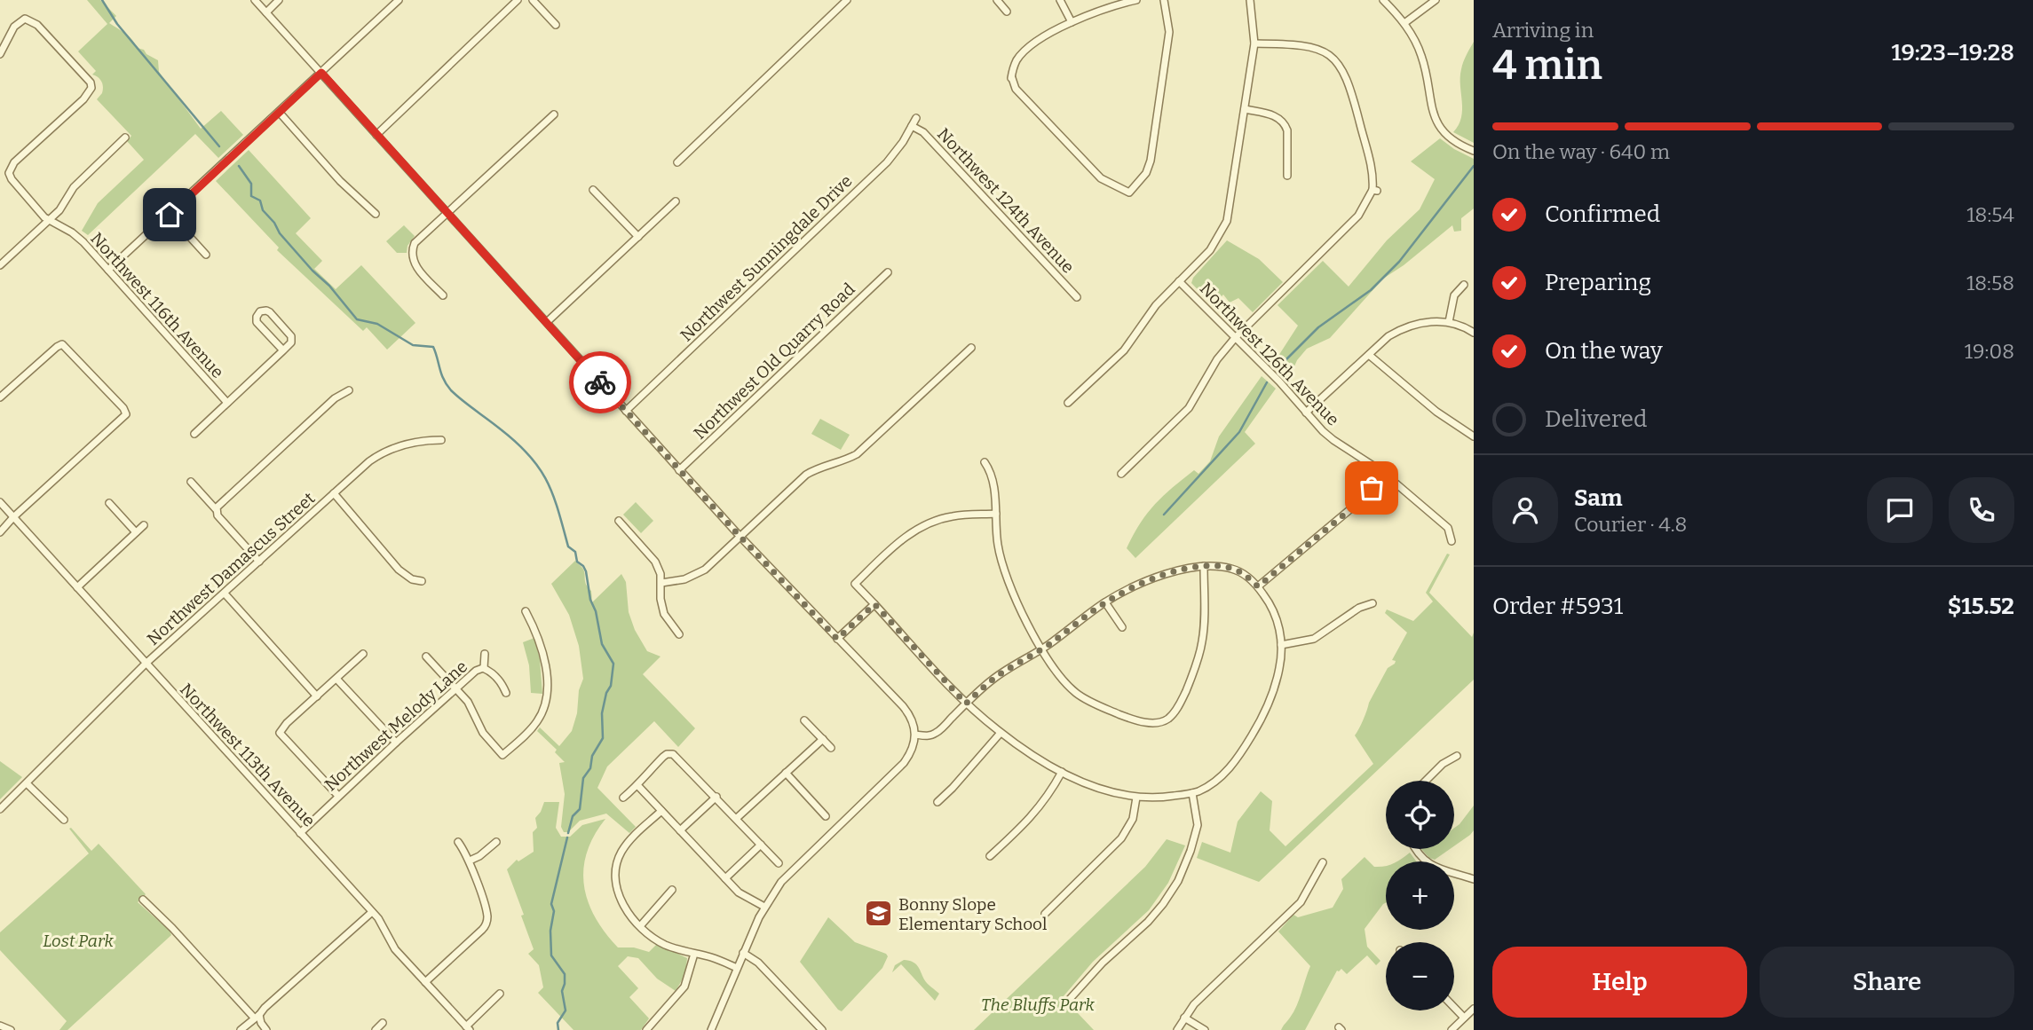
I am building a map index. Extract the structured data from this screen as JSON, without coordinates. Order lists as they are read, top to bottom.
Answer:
{
  "streets": {
    "street": [
      "Northwest 124th Avenue",
      "Northwest Sunningdale Drive",
      "Northwest 116th Avenue",
      "Northwest 126th Avenue",
      "Northwest Old Quarry Road",
      "Northwest Damascus Street",
      "Northwest Melody Lane",
      "Northwest 113th Avenue"
    ]
  },
  "crossings": [
    ["Northwest 124th Avenue", "Northwest Sunningdale Drive"],
    ["Northwest Damascus Street", "Northwest 113th Avenue"],
    ["Northwest Melody Lane", "Northwest 113th Avenue"]
  ],
  "parks": ["Lost Park", "The Bluffs Park"],
  "places": {
    "school or university": ["Bonny Slope Elementary School"]
  },
  "page": {
    "heading": ["4 min", "Arriving in", "19:23–19:28"],
    "panel": [
      "Sam",
      "Courier · 4.8",
      "Order #5931",
      "$15.52"
    ],
    "bar": "On the way · 640 m",
    "list": [
      ["Confirmed", "18:54"],
      ["Preparing", "18:58"],
      ["On the way", "19:08"],
      "Delivered"
    ],
    "map_buttons": ["+", "−"],
    "buttons": ["Help", "Share"]
  }
}
